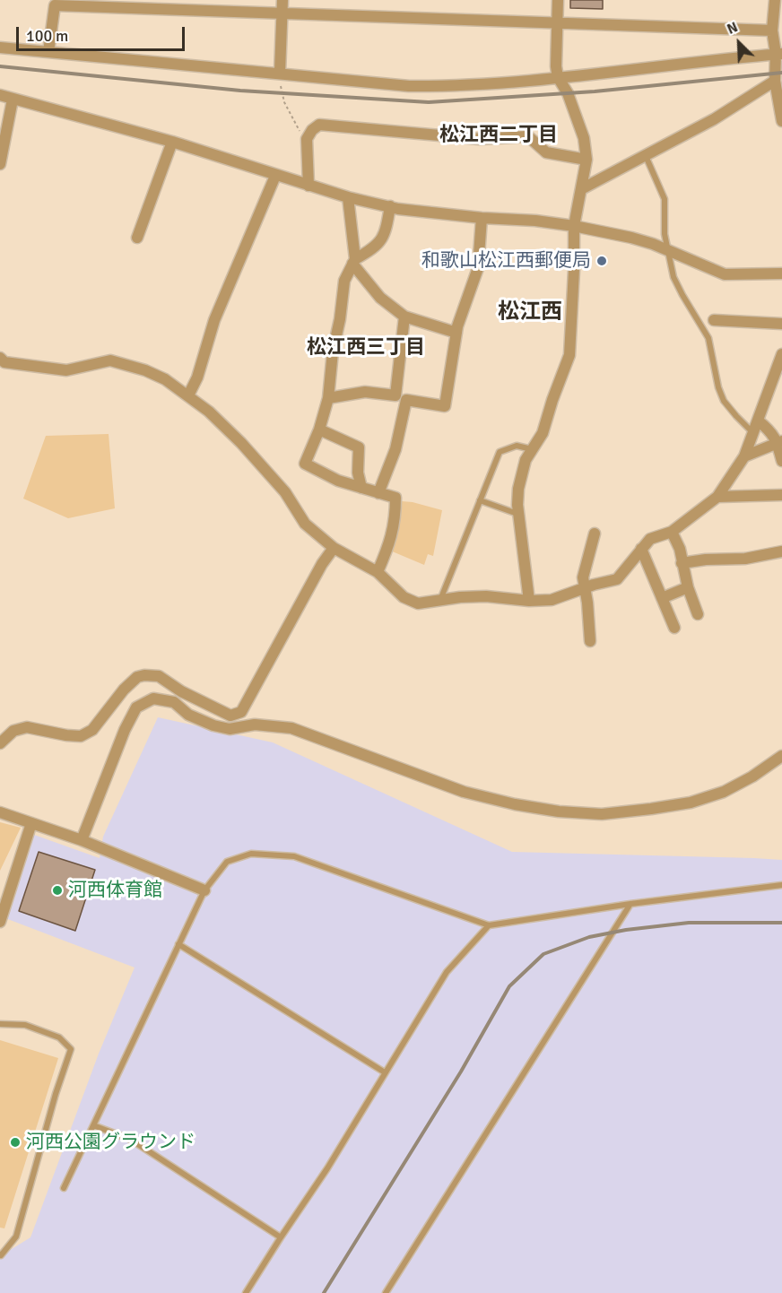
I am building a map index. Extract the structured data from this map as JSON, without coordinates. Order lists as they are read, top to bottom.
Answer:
{
  "districts": ["松江西二丁目", "松江西", "松江西三丁目"],
  "places": ["和歌山松江西郵便局", "河西体育館", "河西公園グラウンド"],
  "scale_bar": "100 m",
  "north": "top left"
}
